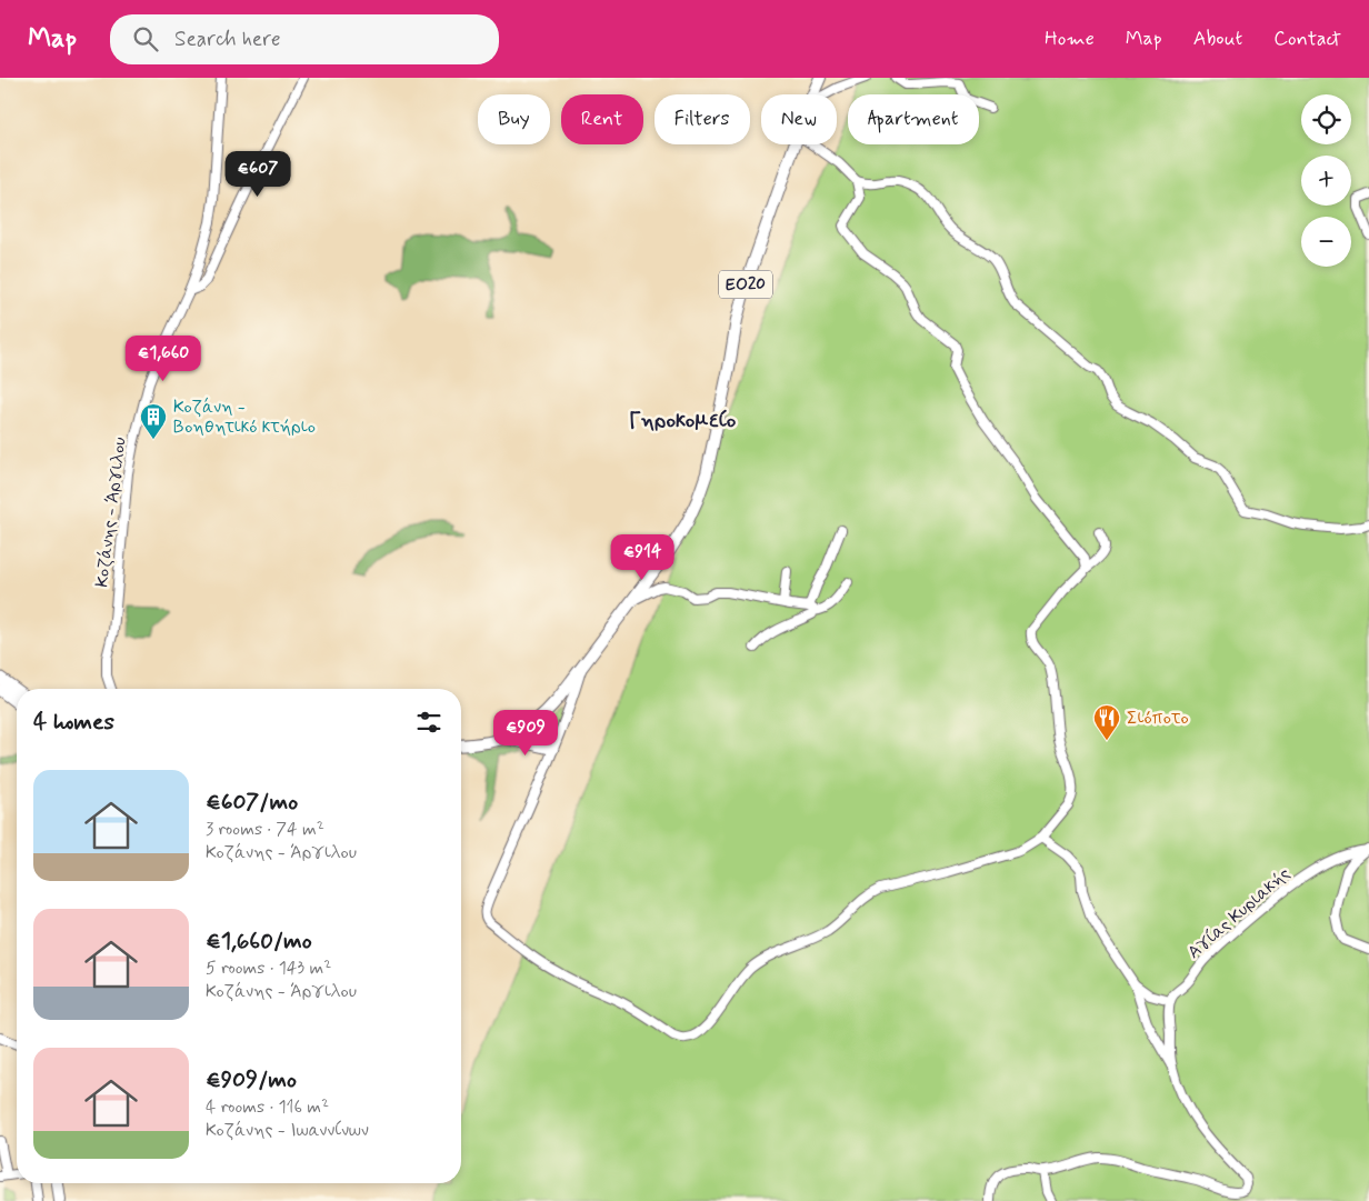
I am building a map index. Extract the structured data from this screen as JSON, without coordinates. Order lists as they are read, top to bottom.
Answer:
{
  "streets": {
    "main road": ["ΕΟ20"],
    "street": ["Κοζάνης - Άργιλου", "Αγίας Κυριακής"]
  },
  "districts": ["Γηροκομείο"],
  "places": {
    "building": ["Κοζάνη - Βοηθητικό κτήριο"],
    "restaurant": ["Σιόποτο"]
  },
  "page": {
    "header": "Map",
    "search": "Search here",
    "nav": [
      "Home",
      "Map",
      "About",
      "Contact"
    ],
    "map_buttons": ["+", "−"],
    "chip": [
      "Buy",
      "Rent",
      "Filters",
      "New",
      "Apartment"
    ],
    "price": [
      "€607",
      "€1,660",
      "€914",
      "€909"
    ],
    "heading": "4 homes",
    "list": [
      {
        "name": "€607/mo",
        "note": "3 rooms · 74 m² · Κοζάνης - Άργιλου"
      },
      {
        "name": "€1,660/mo",
        "note": "5 rooms · 143 m² · Κοζάνης - Άργιλου"
      },
      {
        "name": "€909/mo",
        "note": "4 rooms · 116 m² · Κοζάνης - Ιωαννίνων"
      }
    ]
  }
}
